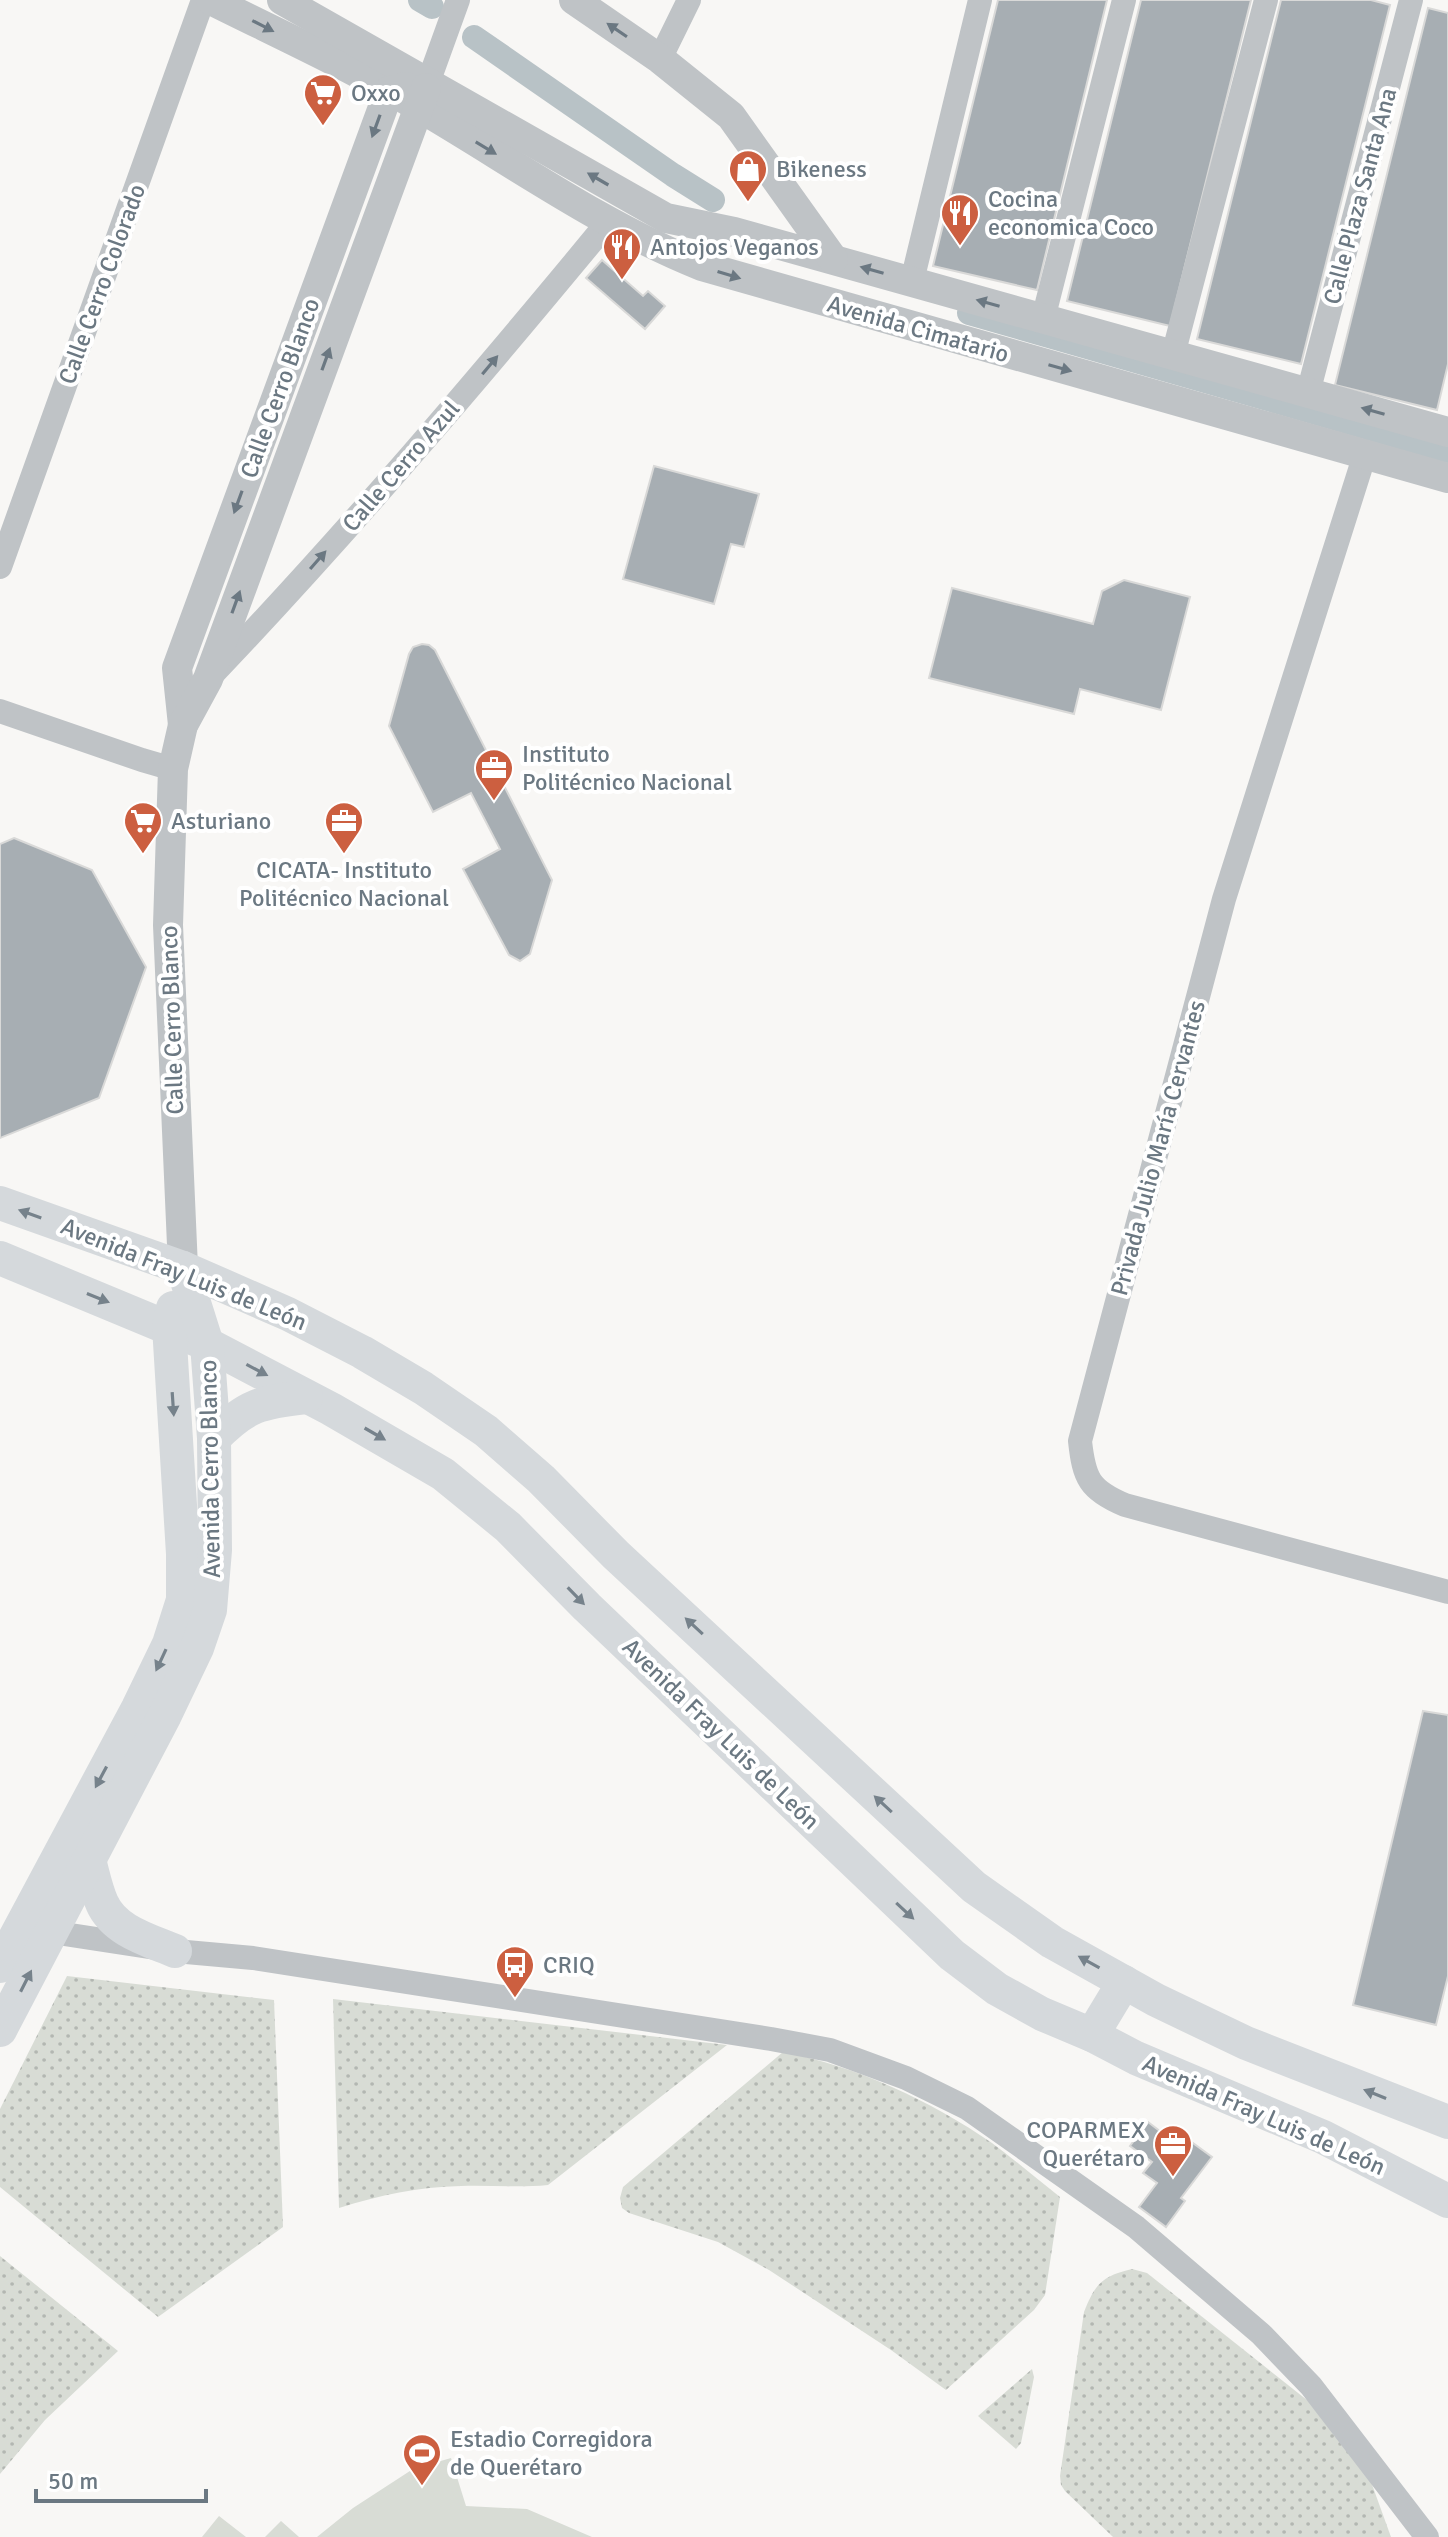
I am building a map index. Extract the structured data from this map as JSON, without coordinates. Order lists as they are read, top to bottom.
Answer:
{
  "streets": {
    "main road": ["Avenida Fray Luis de León", "Avenida Cerro Blanco"],
    "street": [
      "Calle Plaza Santa Ana",
      "Calle Cerro Colorado",
      "Avenida Cimatario",
      "Calle Cerro Blanco",
      "Calle Cerro Azul",
      "Privada Julio María Cervantes"
    ]
  },
  "crossings": [
    ["Calle Plaza Santa Ana", "Avenida Cimatario"],
    ["Avenida Cimatario", "Calle Cerro Blanco"],
    ["Avenida Cimatario", "Calle Cerro Azul"],
    ["Avenida Cimatario", "Privada Julio María Cervantes"],
    ["Calle Cerro Blanco", "Calle Cerro Azul"],
    ["Calle Cerro Blanco", "Avenida Fray Luis de León"],
    ["Calle Cerro Blanco", "Avenida Cerro Blanco"],
    ["Avenida Fray Luis de León", "Avenida Cerro Blanco"]
  ],
  "one_way": ["Calle Cerro Azul"],
  "places": {
    "supermarket": ["Oxxo", "Asturiano"],
    "shop": ["Bikeness"],
    "restaurant": ["Cocina economica Coco", "Antojos Veganos"],
    "office": ["Instituto Politécnico Nacional", "CICATA- Instituto Politécnico Nacional", "COPARMEX Querétaro"],
    "bus stop": ["CRIQ"],
    "sports": ["Estadio Corregidora de Querétaro"]
  },
  "scale_bar": "50 m"
}
